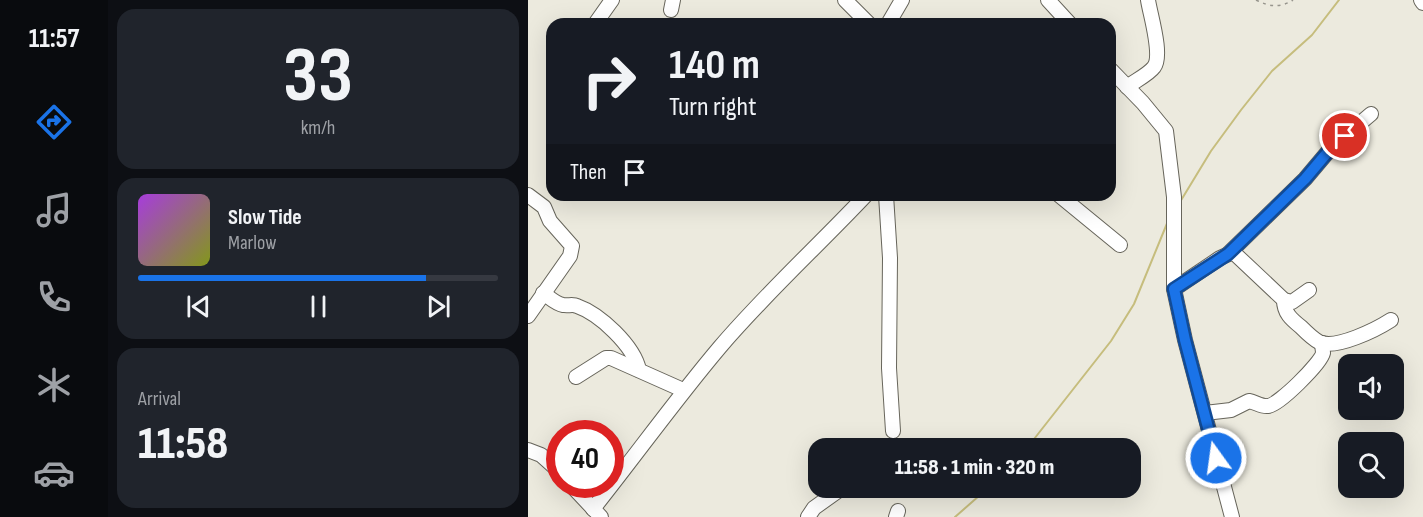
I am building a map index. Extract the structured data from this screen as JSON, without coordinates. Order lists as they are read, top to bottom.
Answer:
{
  "page": {
    "tabs": "11:57",
    "tile": [
      ["33", "km/h"],
      ["Arrival", "11:58"]
    ],
    "turn": ["140 m", "Turn right"],
    "then": "Then",
    "song": ["Slow Tide", "Marlow"],
    "limit": "40",
    "trip": "11:58 · 1 min · 320 m"
  }
}
